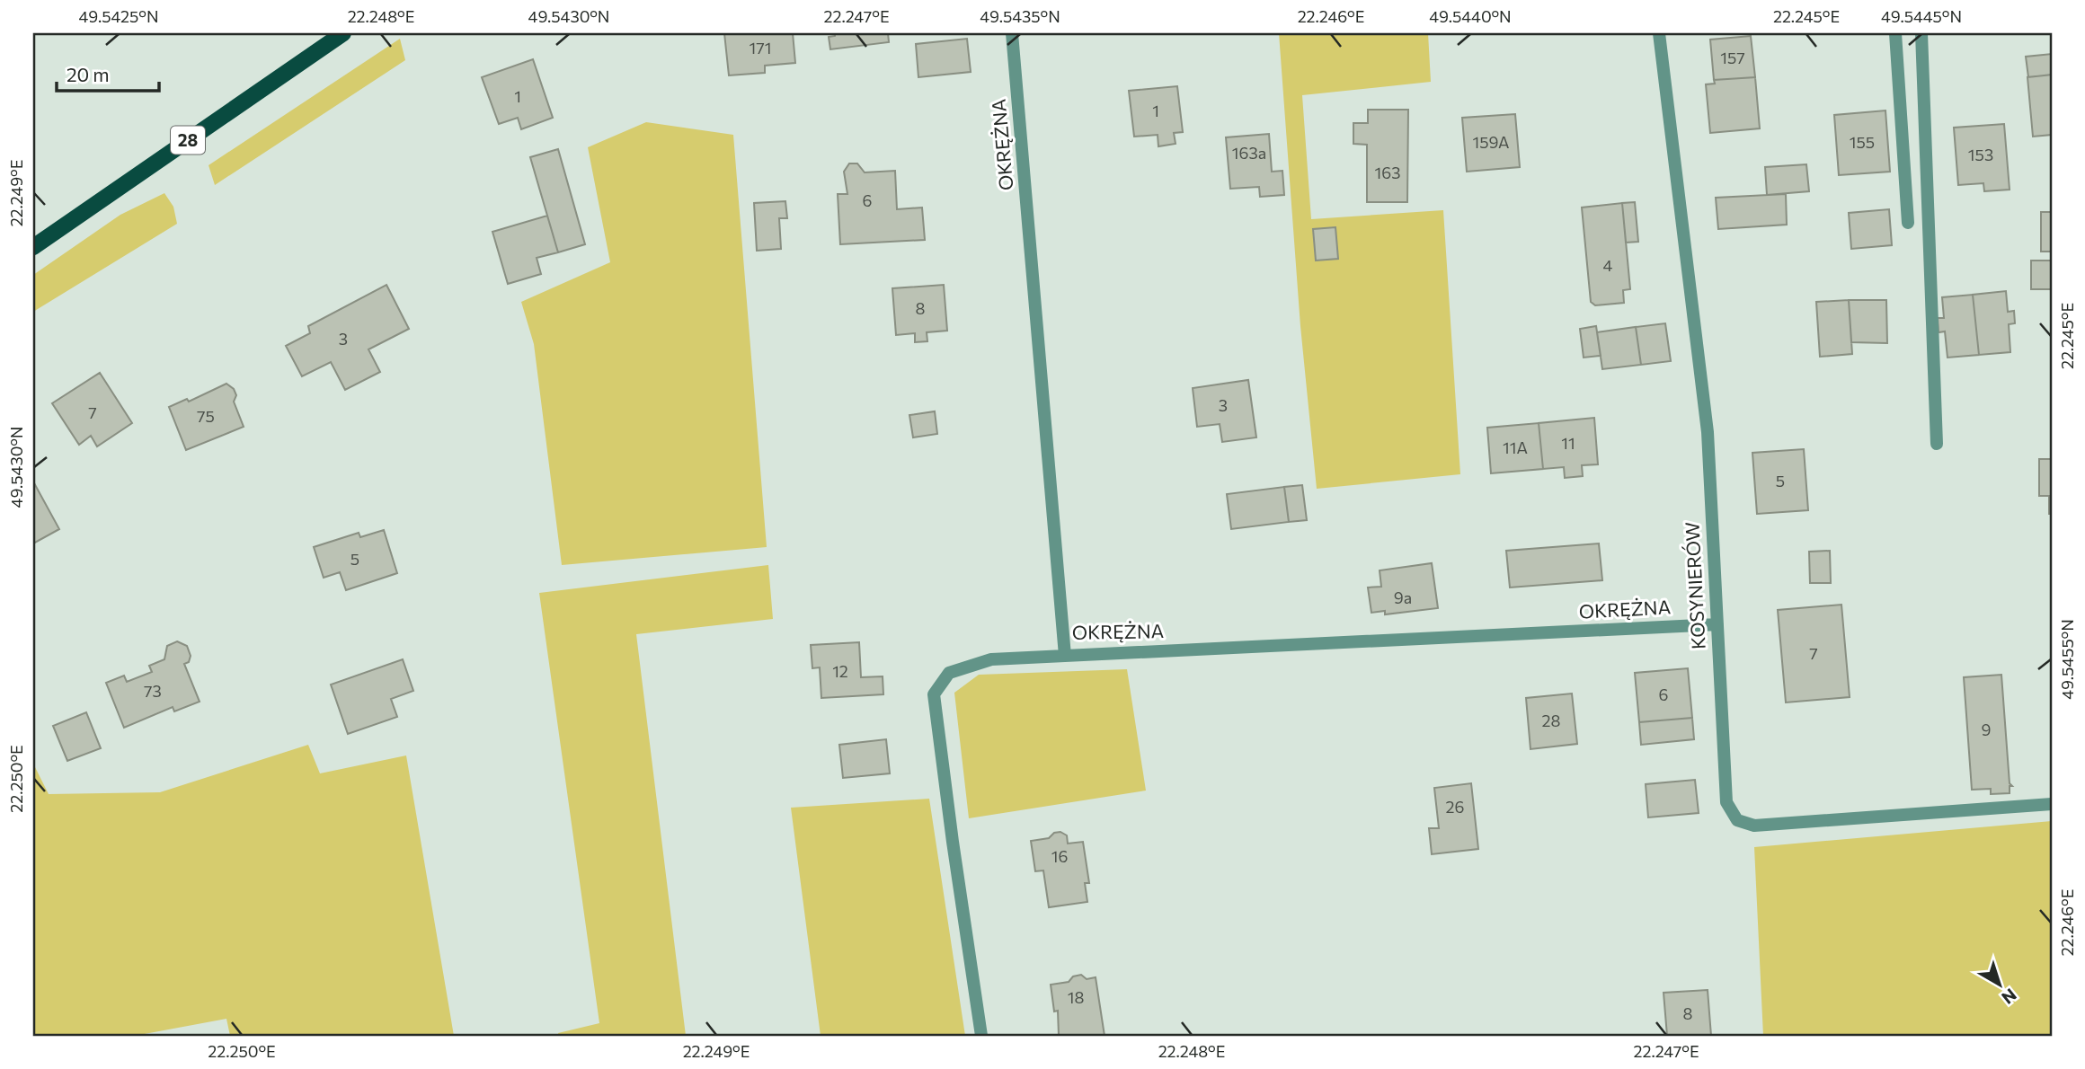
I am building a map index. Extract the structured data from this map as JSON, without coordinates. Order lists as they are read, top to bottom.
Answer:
{
  "streets": {
    "main road": ["28"],
    "street": ["OKRĘŻNA", "KOSYNIERÓW"]
  },
  "crossings": [
    ["OKRĘŻNA", "KOSYNIERÓW"]
  ],
  "house_numbers": [
    "171",
    "157",
    "1",
    "1",
    "159A",
    "155",
    "163a",
    "153",
    "163",
    "6",
    "4",
    "8",
    "3",
    "3",
    "7",
    "75",
    "11",
    "11A",
    "5",
    "5",
    "9a",
    "7",
    "12",
    "73",
    "6",
    "28",
    "9",
    "26",
    "16",
    "18",
    "8"
  ],
  "scale_bar": "20 m",
  "north": "bottom right",
  "coordinates": [
    "49.5425°N",
    "22.248°E",
    "49.5430°N",
    "22.247°E",
    "49.5435°N",
    "22.246°E",
    "49.5440°N",
    "22.245°E",
    "49.5445°N",
    "22.249°E",
    "49.5455°N",
    "22.250°E"
  ]
}
